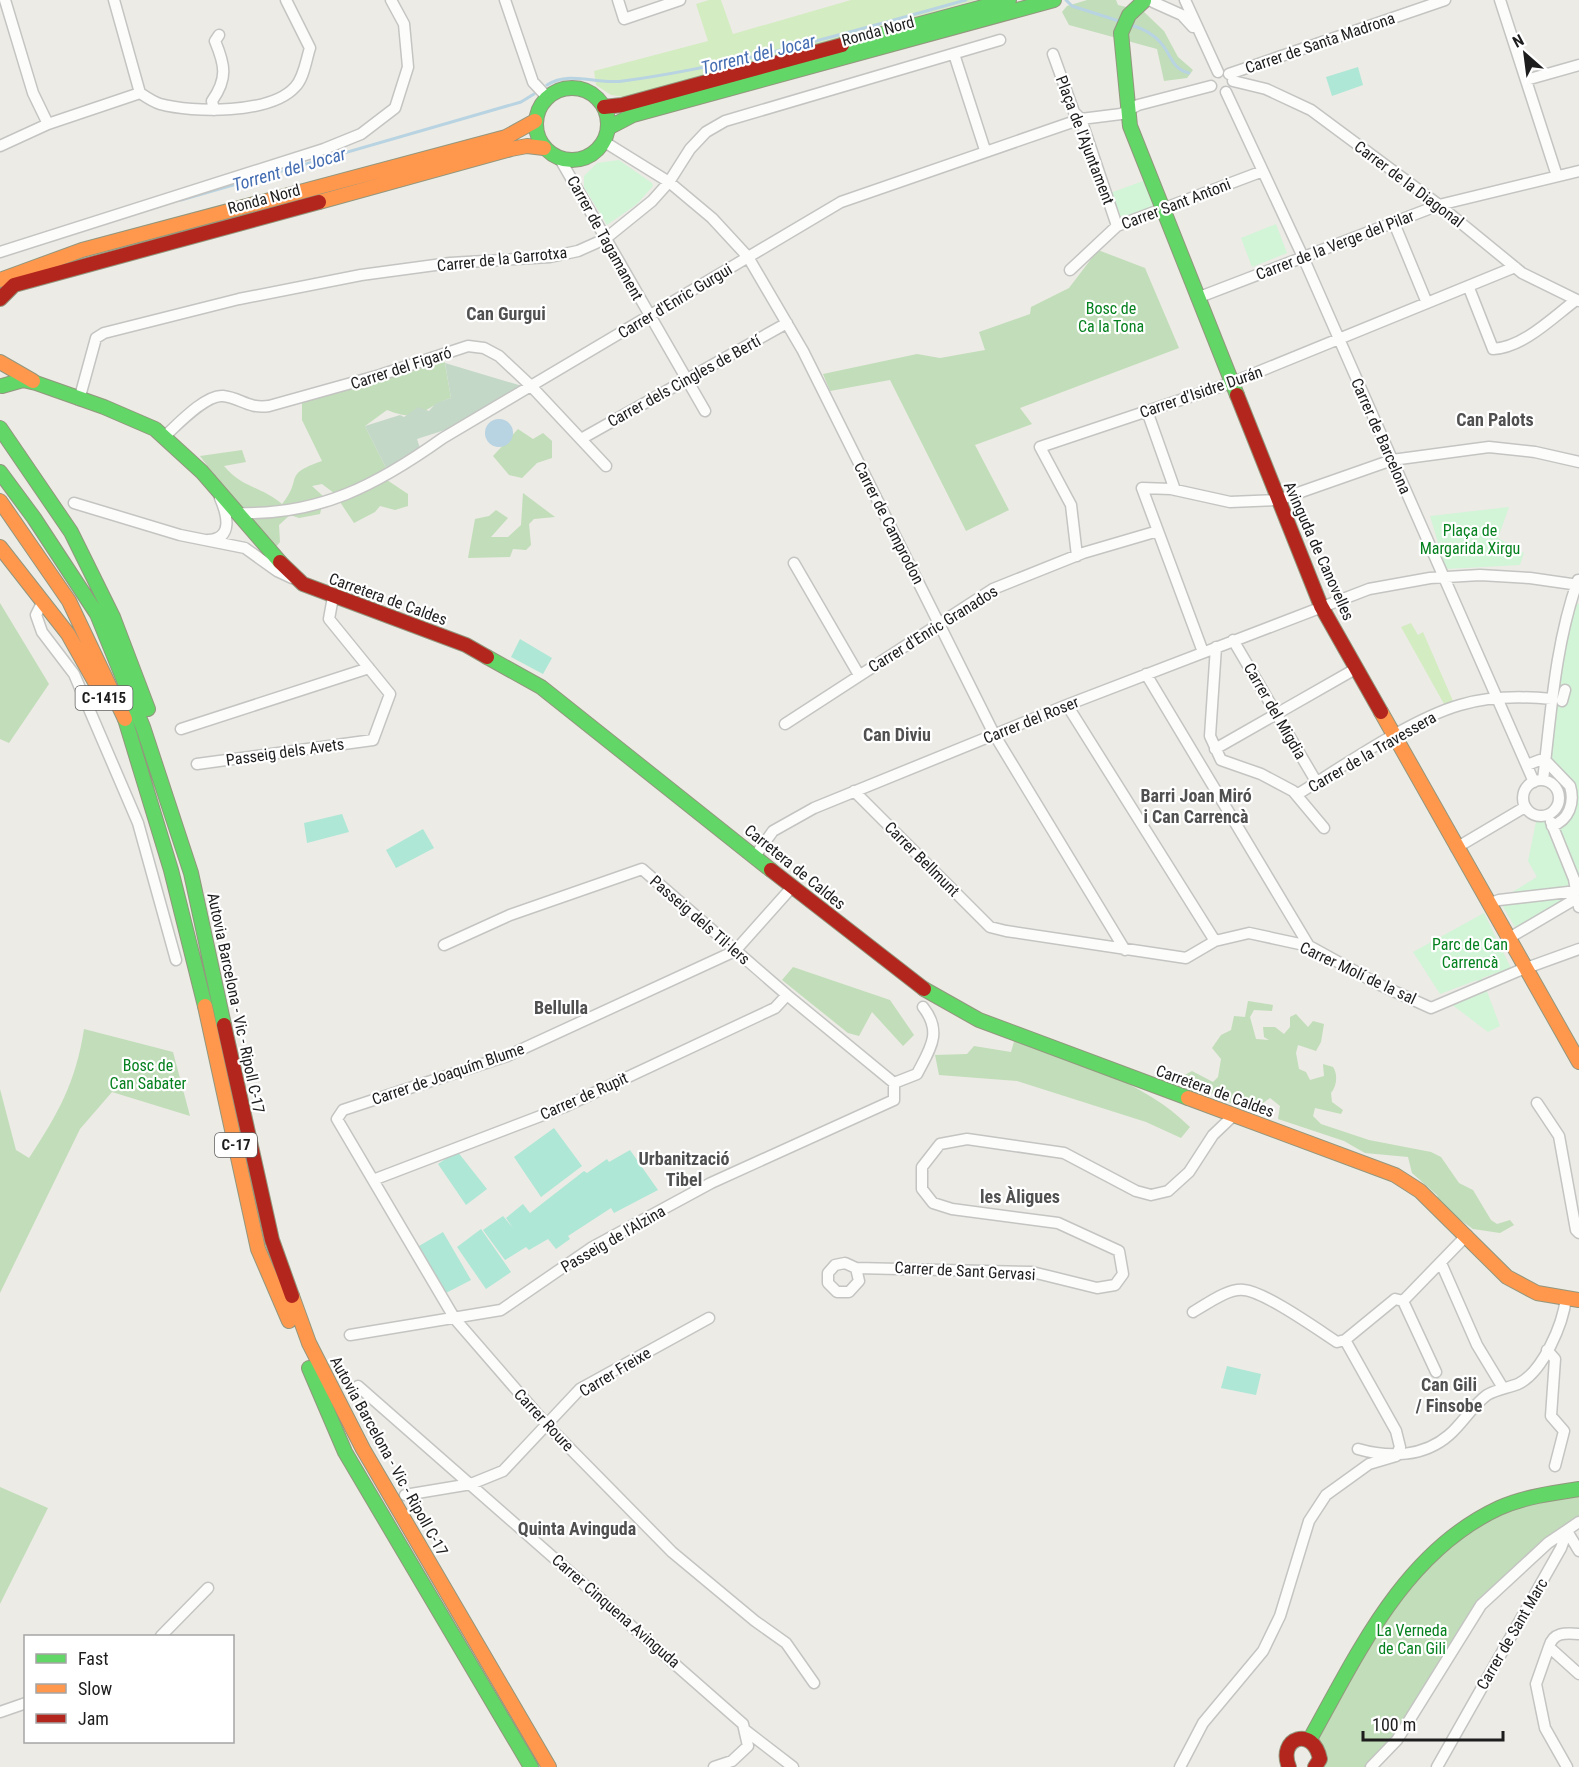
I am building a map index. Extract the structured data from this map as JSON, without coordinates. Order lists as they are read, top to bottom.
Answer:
{
  "streets": {
    "main road": [
      "Ronda Nord",
      "Avinguda de Canovelles",
      "Carretera de Caldes",
      "C-1415",
      "Autovia Barcelona - Vic - Ripoll C-17",
      "C-17"
    ],
    "street": [
      "Carrer de Santa Madrona",
      "Plaça de l'Ajuntament",
      "Carrer de la Diagonal",
      "Carrer Sant Antoni",
      "Carrer de Tagamanent",
      "Carrer de la Verge del Pilar",
      "Carrer de la Garrotxa",
      "Carrer d'Enric Gurgui",
      "Carrer del Figaró",
      "Carrer dels Cingles de Bertí",
      "Carrer d'Isidre Durán",
      "Carrer de Barcelona",
      "Carrer de Camprodon",
      "Carrer d'Enric Granados",
      "Carrer del Migdia",
      "Carrer del Roser",
      "Passeig dels Avets",
      "Carrer de la Travessera",
      "Carrer Bellmunt",
      "Passeig dels Til·lers",
      "Carrer Molí de la sal",
      "Carrer de Joaquím Blume",
      "Carrer de Rupit",
      "Passeig de l'Alzina",
      "Carrer de Sant Gervasi",
      "Carrer Freixe",
      "Carrer Roure",
      "Carrer Cinquena Avinguda",
      "Carrer de Sant Marc"
    ]
  },
  "crossings": [
    ["Ronda Nord", "Carrer de Tagamanent"],
    ["Ronda Nord", "Carrer de Camprodon"],
    ["Carrer de Santa Madrona", "Carrer de la Diagonal"],
    ["Carrer de Santa Madrona", "Carrer d'Enric Gurgui"],
    ["Carrer de Santa Madrona", "Carrer de Barcelona"],
    ["Plaça de l'Ajuntament", "Carrer Sant Antoni"],
    ["Plaça de l'Ajuntament", "Carrer d'Enric Gurgui"],
    ["Carrer de la Diagonal", "Carrer de la Verge del Pilar"],
    ["Carrer de la Diagonal", "Carrer d'Enric Gurgui"],
    ["Carrer de la Diagonal", "Carrer d'Isidre Durán"],
    ["Carrer de la Diagonal", "Carrer de Barcelona"],
    ["Carrer Sant Antoni", "Carrer de Barcelona"],
    ["Carrer Sant Antoni", "Avinguda de Canovelles"],
    ["Carrer de Tagamanent", "Carrer de la Garrotxa"],
    ["Carrer de Tagamanent", "Carrer d'Enric Gurgui"],
    ["Carrer de Tagamanent", "Carrer dels Cingles de Bertí"],
    ["Carrer de Tagamanent", "Carrer de Camprodon"],
    ["Carrer de la Verge del Pilar", "Carrer de Barcelona"],
    ["Carrer de la Verge del Pilar", "Avinguda de Canovelles"],
    ["Carrer de la Garrotxa", "Carrer de Camprodon"],
    ["Carrer de la Garrotxa", "Carretera de Caldes"],
    ["Carrer d'Enric Gurgui", "Carrer del Figaró"],
    ["Carrer d'Enric Gurgui", "Carrer de Barcelona"],
    ["Carrer d'Enric Gurgui", "Carrer de Camprodon"],
    ["Carrer d'Enric Gurgui", "Avinguda de Canovelles"],
    ["Carrer d'Enric Gurgui", "Carretera de Caldes"],
    ["Carrer del Figaró", "Carrer dels Cingles de Bertí"],
    ["Carrer del Figaró", "Carretera de Caldes"],
    ["Carrer dels Cingles de Bertí", "Carrer de Camprodon"],
    ["Carrer d'Isidre Durán", "Carrer de Barcelona"],
    ["Carrer d'Isidre Durán", "Avinguda de Canovelles"],
    ["Carrer d'Isidre Durán", "Carrer d'Enric Granados"],
    ["Carrer de Barcelona", "Carrer del Roser"],
    ["Carrer de Barcelona", "Carrer de la Travessera"],
    ["Carrer de Camprodon", "Carrer d'Enric Granados"],
    ["Carrer de Camprodon", "Carrer del Roser"],
    ["Carrer de Camprodon", "Carrer Molí de la sal"],
    ["Avinguda de Canovelles", "Carrer del Roser"],
    ["Avinguda de Canovelles", "Carrer de la Travessera"],
    ["Avinguda de Canovelles", "Carrer Molí de la sal"],
    ["Carretera de Caldes", "Carrer del Roser"],
    ["Carretera de Caldes", "Carrer de Joaquím Blume"],
    ["Carretera de Caldes", "Carrer de Sant Gervasi"],
    ["C-1415", "Autovia Barcelona - Vic - Ripoll C-17"],
    ["Carrer del Migdia", "Carrer del Roser"],
    ["Carrer del Migdia", "Carrer de la Travessera"],
    ["Carrer del Roser", "Carrer Bellmunt"],
    ["Carrer Bellmunt", "Carrer Molí de la sal"],
    ["Passeig dels Til·lers", "Carrer de Joaquím Blume"],
    ["Passeig dels Til·lers", "Carrer de Rupit"],
    ["Passeig dels Til·lers", "Passeig de l'Alzina"],
    ["Carrer de Joaquím Blume", "Carrer Roure"],
    ["Carrer de Rupit", "Carrer Roure"],
    ["Passeig de l'Alzina", "Carrer Roure"],
    ["Carrer Freixe", "Carrer Roure"],
    ["Carrer Freixe", "Carrer Cinquena Avinguda"]
  ],
  "districts": [
    "Can Gurgui",
    "Can Palots",
    "Can Diviu",
    "Barri Joan Miró i Can Carrencà",
    "Bellulla",
    "Urbanització Tibel",
    "les Àligues",
    "Can Gili / Finsobe",
    "Quinta Avinguda"
  ],
  "water": ["Torrent del Jocar"],
  "parks": [
    "Bosc de Ca la Tona",
    "Plaça de Margarida Xirgu",
    "Parc de Can Carrencà",
    "Bosc de Can Sabater",
    "La Verneda de Can Gili"
  ],
  "legend": ["Fast", "Slow", "Jam"],
  "scale_bar": "100 m",
  "north": "top left"
}
